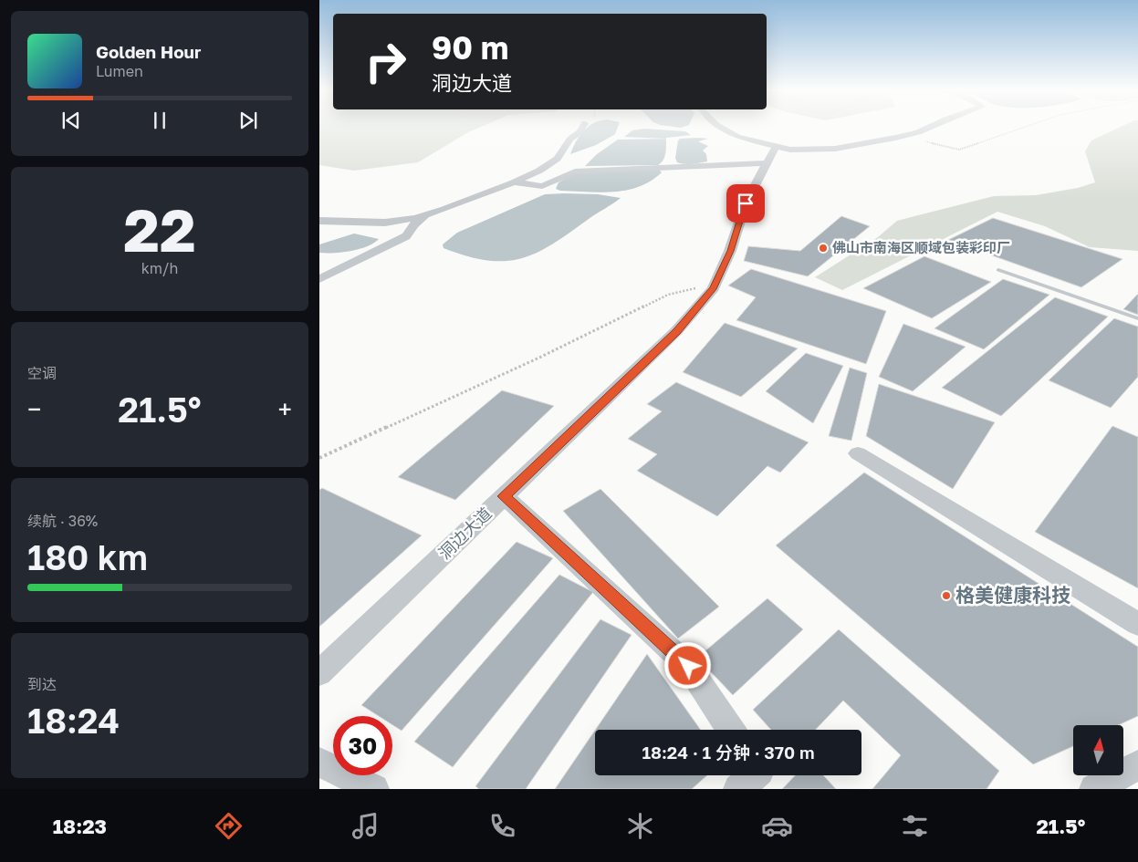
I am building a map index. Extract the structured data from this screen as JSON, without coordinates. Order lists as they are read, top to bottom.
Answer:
{
  "streets": {
    "street": ["洞边大道"]
  },
  "places": ["佛山市南海区顺域包装彩印厂", "格美健康科技"],
  "north": "top",
  "page": {
    "turn": ["90 m", "洞边大道"],
    "song": ["Golden Hour", "Lumen"],
    "tile": [
      ["22", "km/h"],
      "空调",
      ["续航 · 36%", "180 km"],
      ["到达", "18:24"]
    ],
    "heat": ["−", "21.5°", "+"],
    "limit": "30",
    "trip": "18:24 · 1 分钟 · 370 m",
    "tabs": ["18:23", "21.5°"]
  }
}
